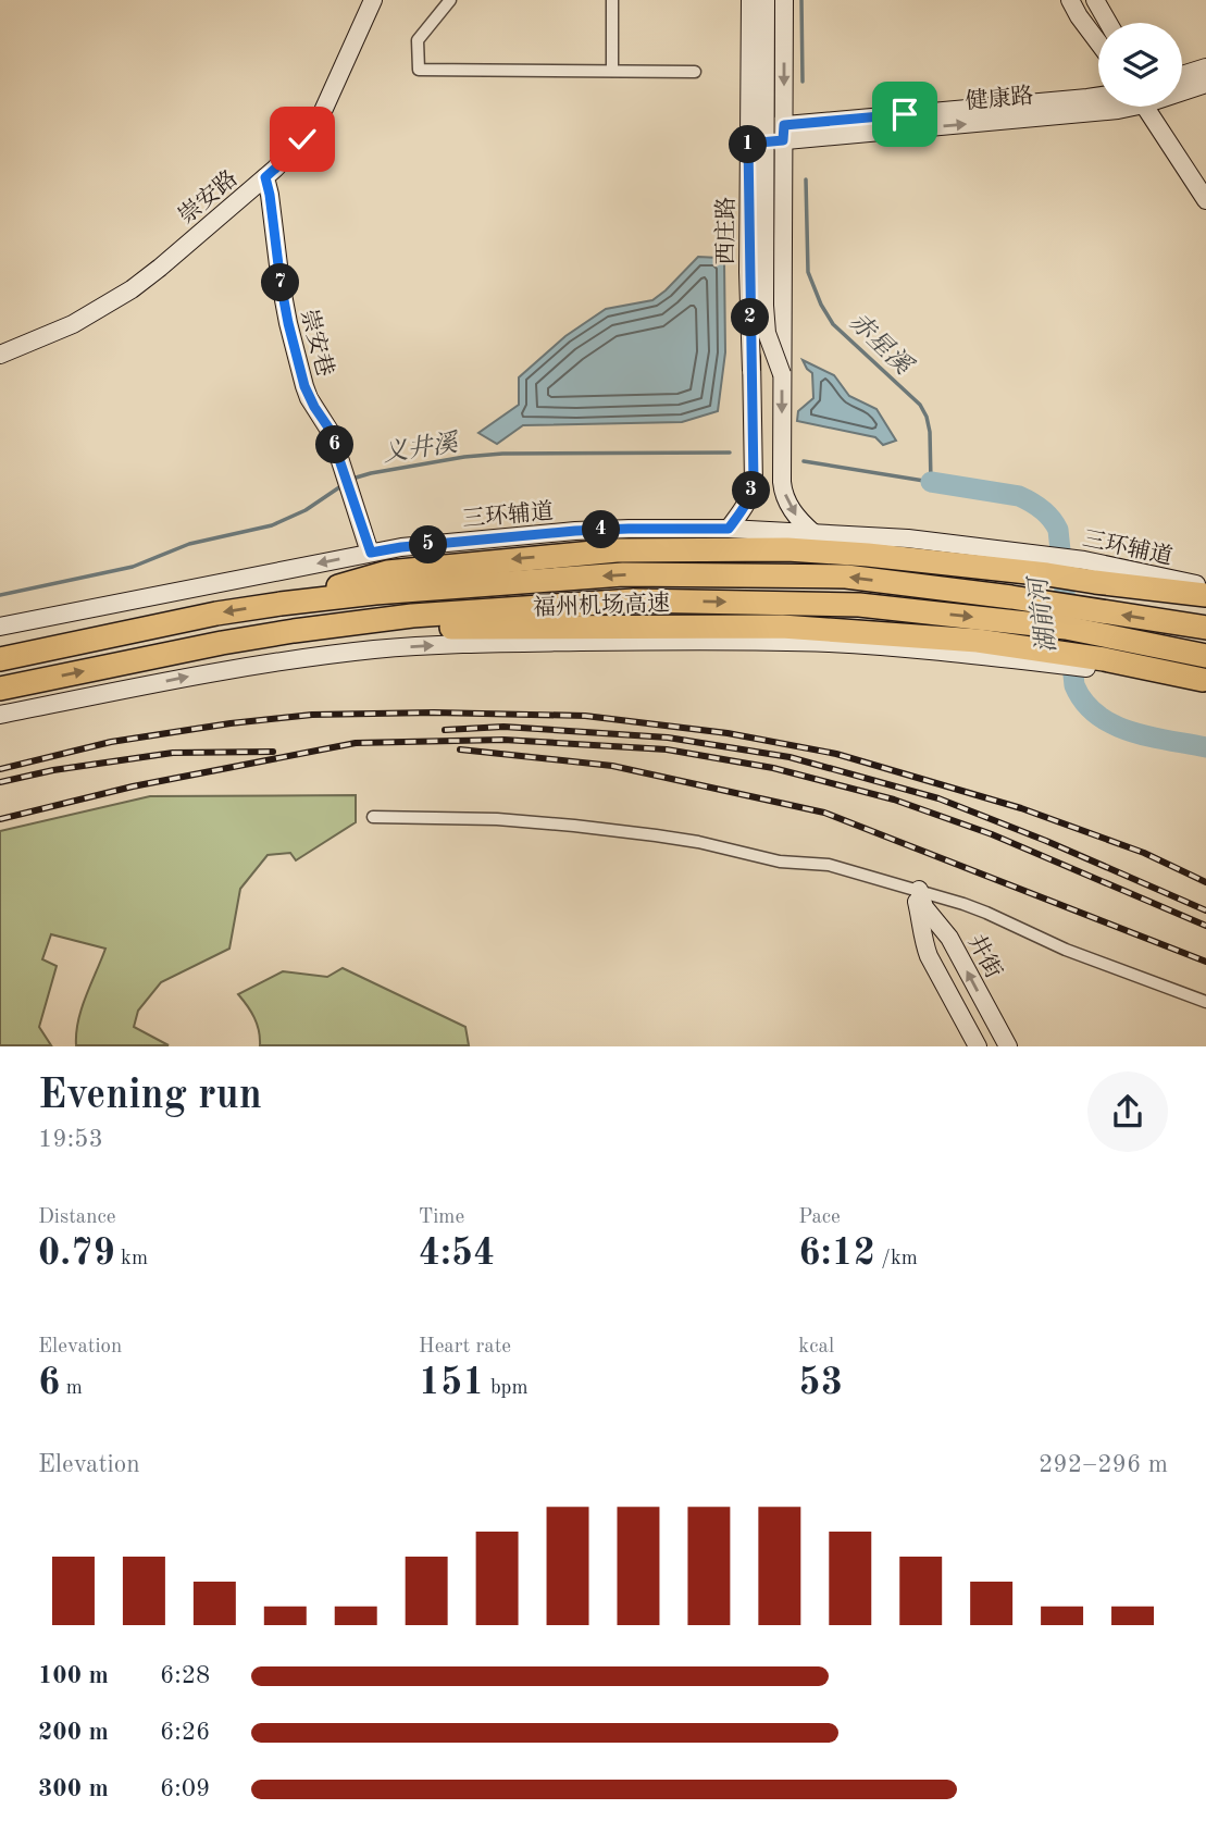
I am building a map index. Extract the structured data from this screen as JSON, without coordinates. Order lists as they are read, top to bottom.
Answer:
{
  "streets": {
    "highway": ["福州机场高速"],
    "street": [
      "健康路",
      "崇安路",
      "西庄路",
      "崇安巷",
      "三环辅道",
      "井街"
    ]
  },
  "crossings": [
    ["崇安路", "崇安巷"],
    ["崇安巷", "三环辅道"]
  ],
  "water": ["赤星溪", "义井溪", "湖前河"],
  "page": {
    "pins": [
      "1",
      "7",
      "2",
      "6",
      "3",
      "4",
      "5"
    ],
    "heading": ["Evening run", "19:53"],
    "stats": [
      ["Distance", "0.79 km"],
      ["Time", "4:54"],
      ["Pace", "6:12 /km"],
      ["Elevation", "6 m"],
      ["Heart rate", "151 bpm"],
      ["kcal", "53"]
    ],
    "chart": ["Elevation", "292–296 m"],
    "list": [
      {
        "name": "100 m",
        "note": "6:28"
      },
      {
        "name": "200 m",
        "note": "6:26"
      },
      {
        "name": "300 m",
        "note": "6:09"
      }
    ]
  }
}
